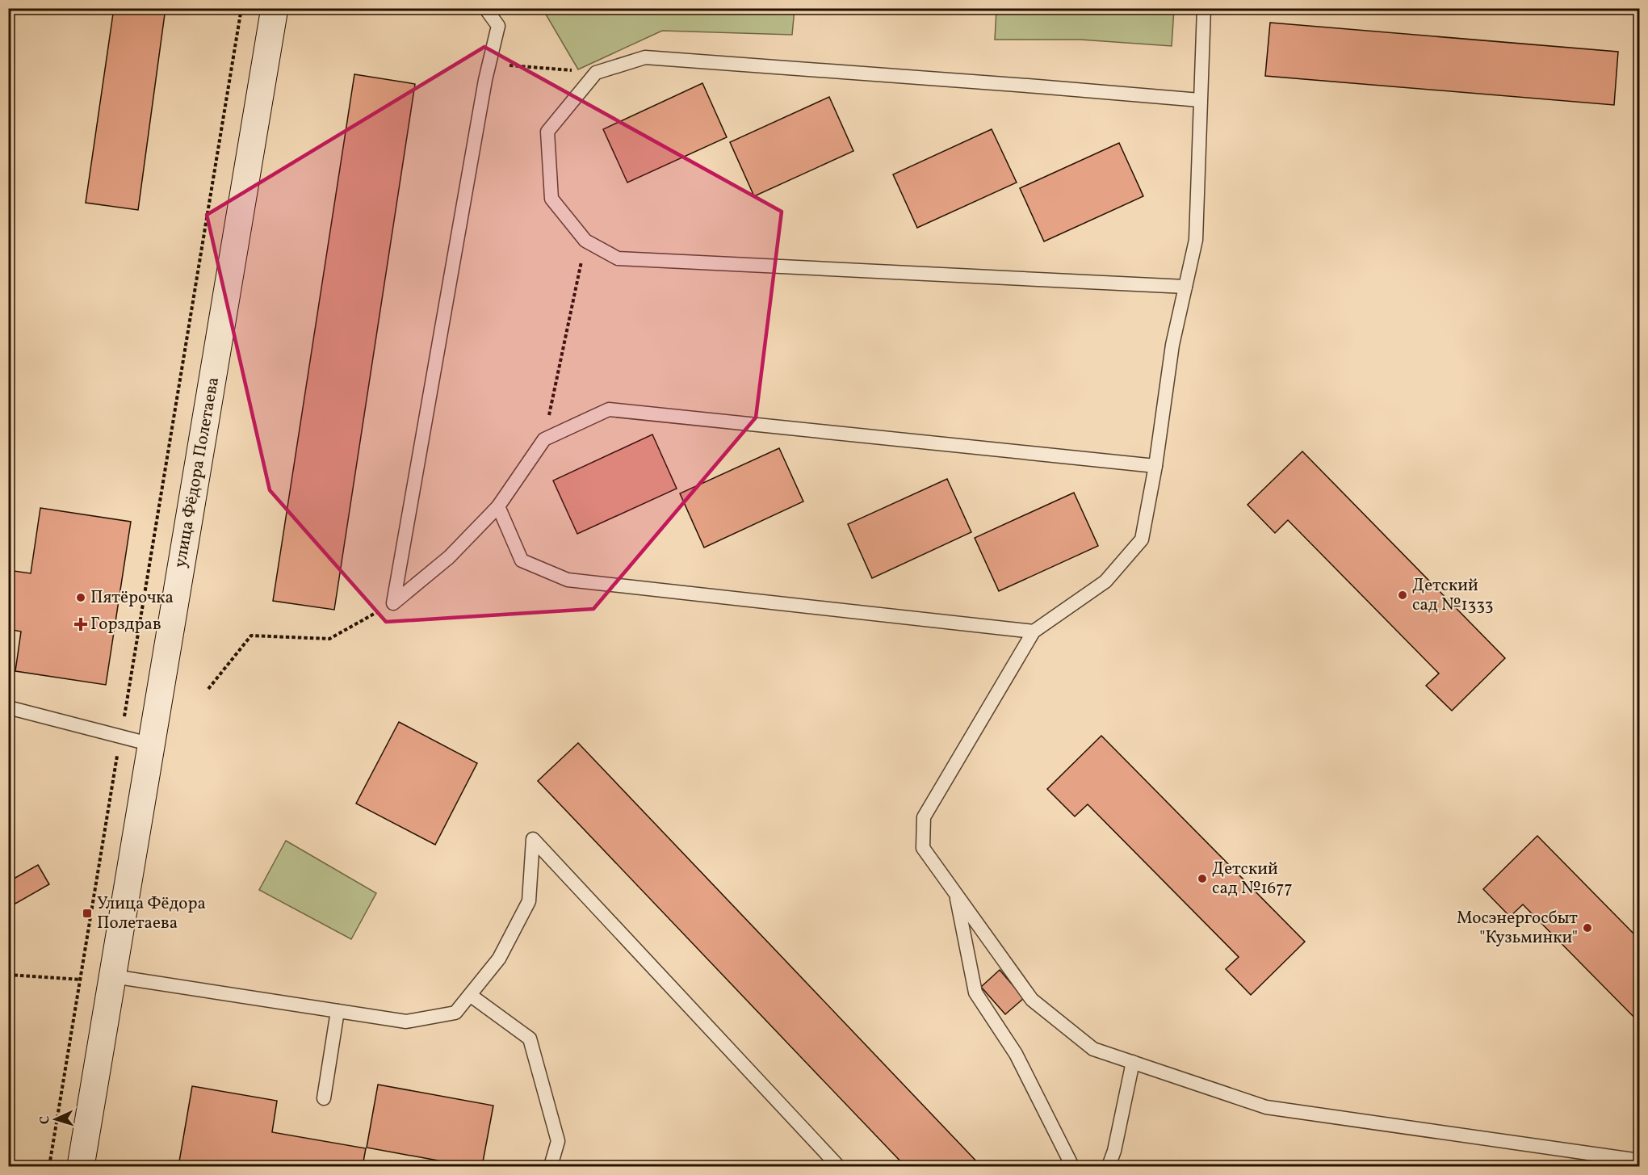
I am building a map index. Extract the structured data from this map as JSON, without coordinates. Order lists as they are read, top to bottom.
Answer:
{
  "streets": {
    "main road": ["улица Фёдора Полетаева"]
  },
  "places": {
    "other": [
      "Детский сад №1333",
      "Пятёрочка",
      "Детский сад №1677",
      "Мосэнергосбыт \"Кузьминки\""
    ],
    "health": ["Горздрав"],
    "transit": ["Улица Фёдора Полетаева"]
  },
  "north": "left"
}
